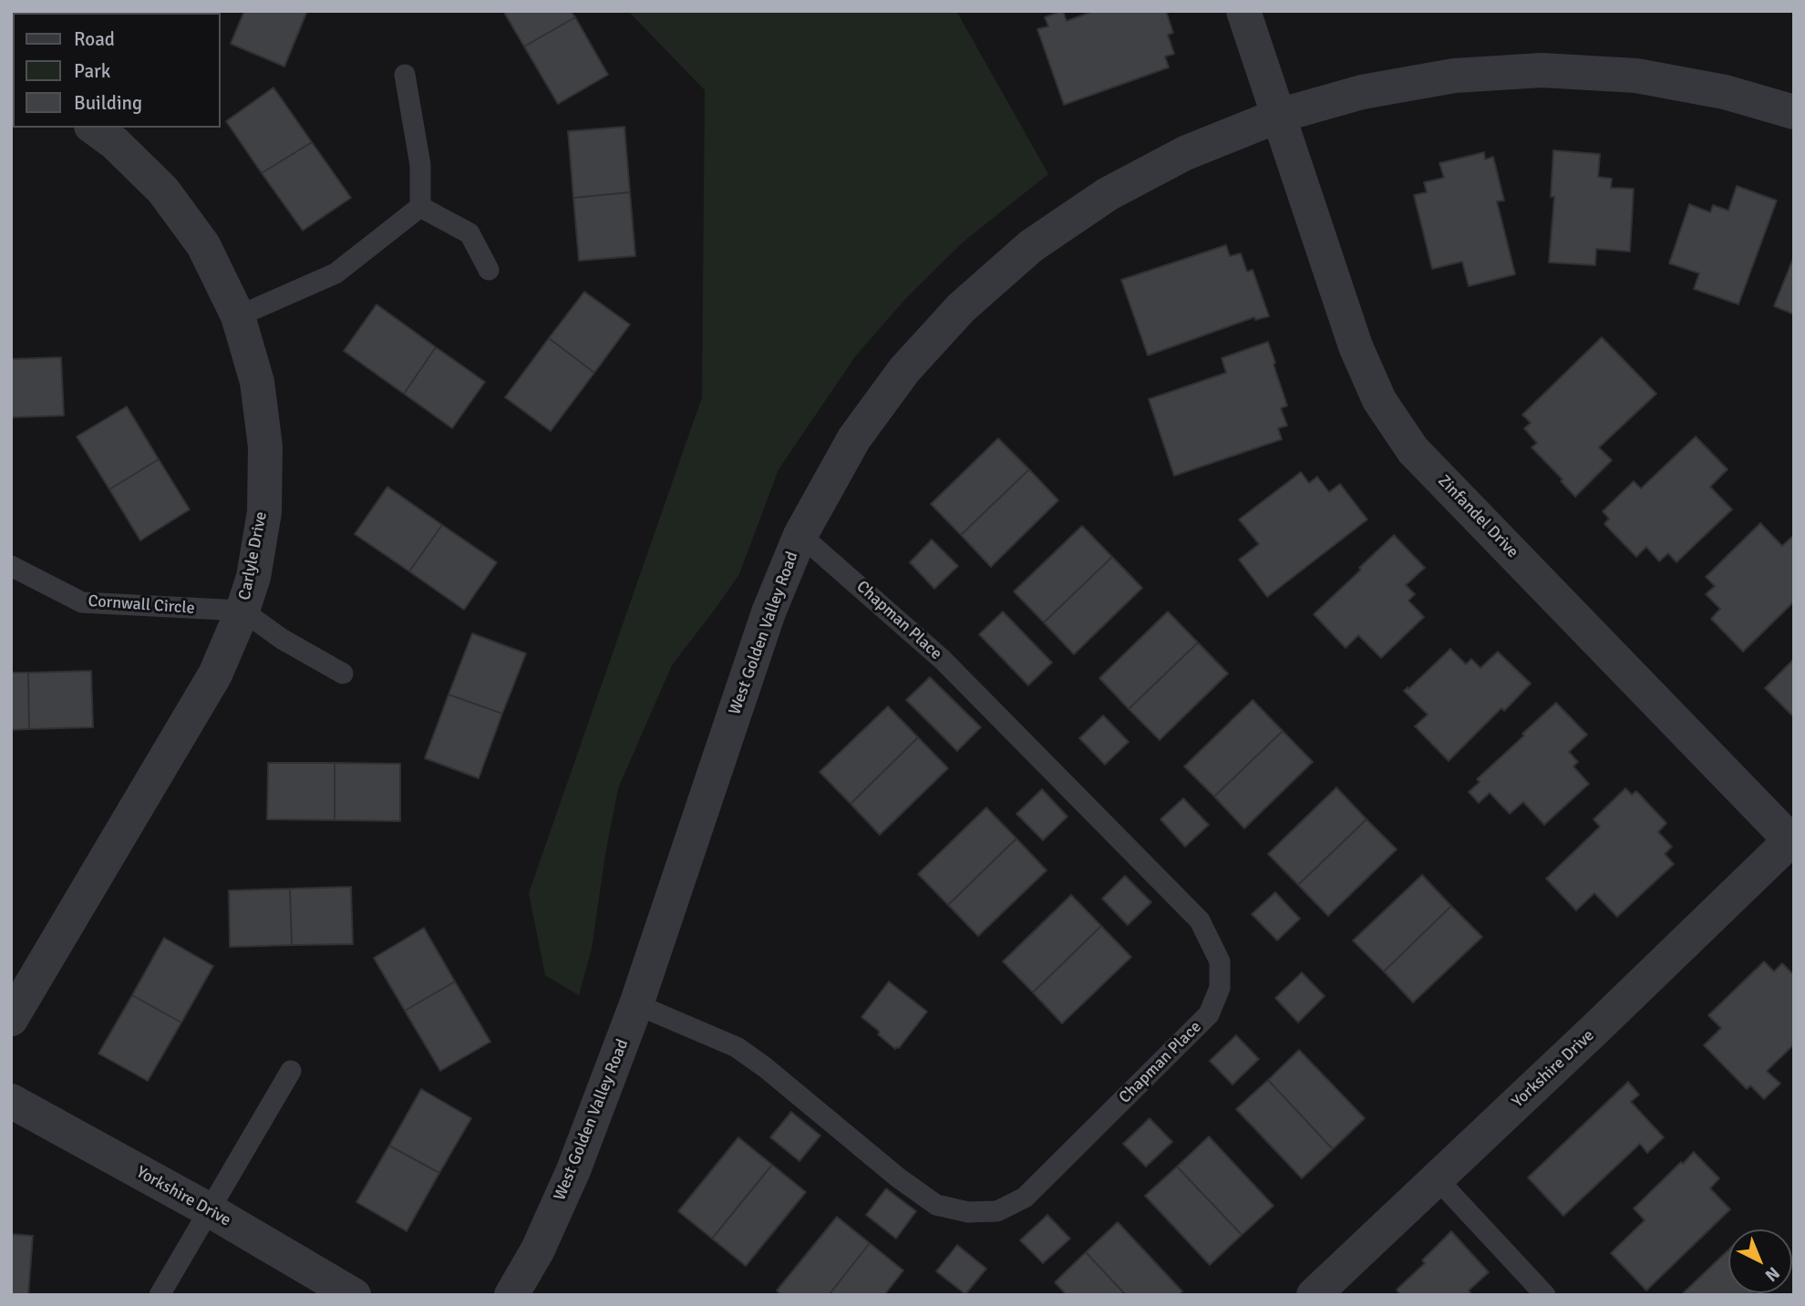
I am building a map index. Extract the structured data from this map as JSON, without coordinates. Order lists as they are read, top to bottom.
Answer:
{
  "streets": {
    "street": [
      "Zinfandel Drive",
      "Carlyle Drive",
      "West Golden Valley Road",
      "Yorkshire Drive"
    ],
    "lane": ["Cornwall Circle", "Chapman Place"]
  },
  "crossings": [
    ["Zinfandel Drive", "West Golden Valley Road"],
    ["Zinfandel Drive", "Yorkshire Drive"],
    ["Carlyle Drive", "Cornwall Circle"],
    ["Chapman Place", "West Golden Valley Road"]
  ],
  "legend": ["Road", "Park", "Building"],
  "north": "bottom right"
}
